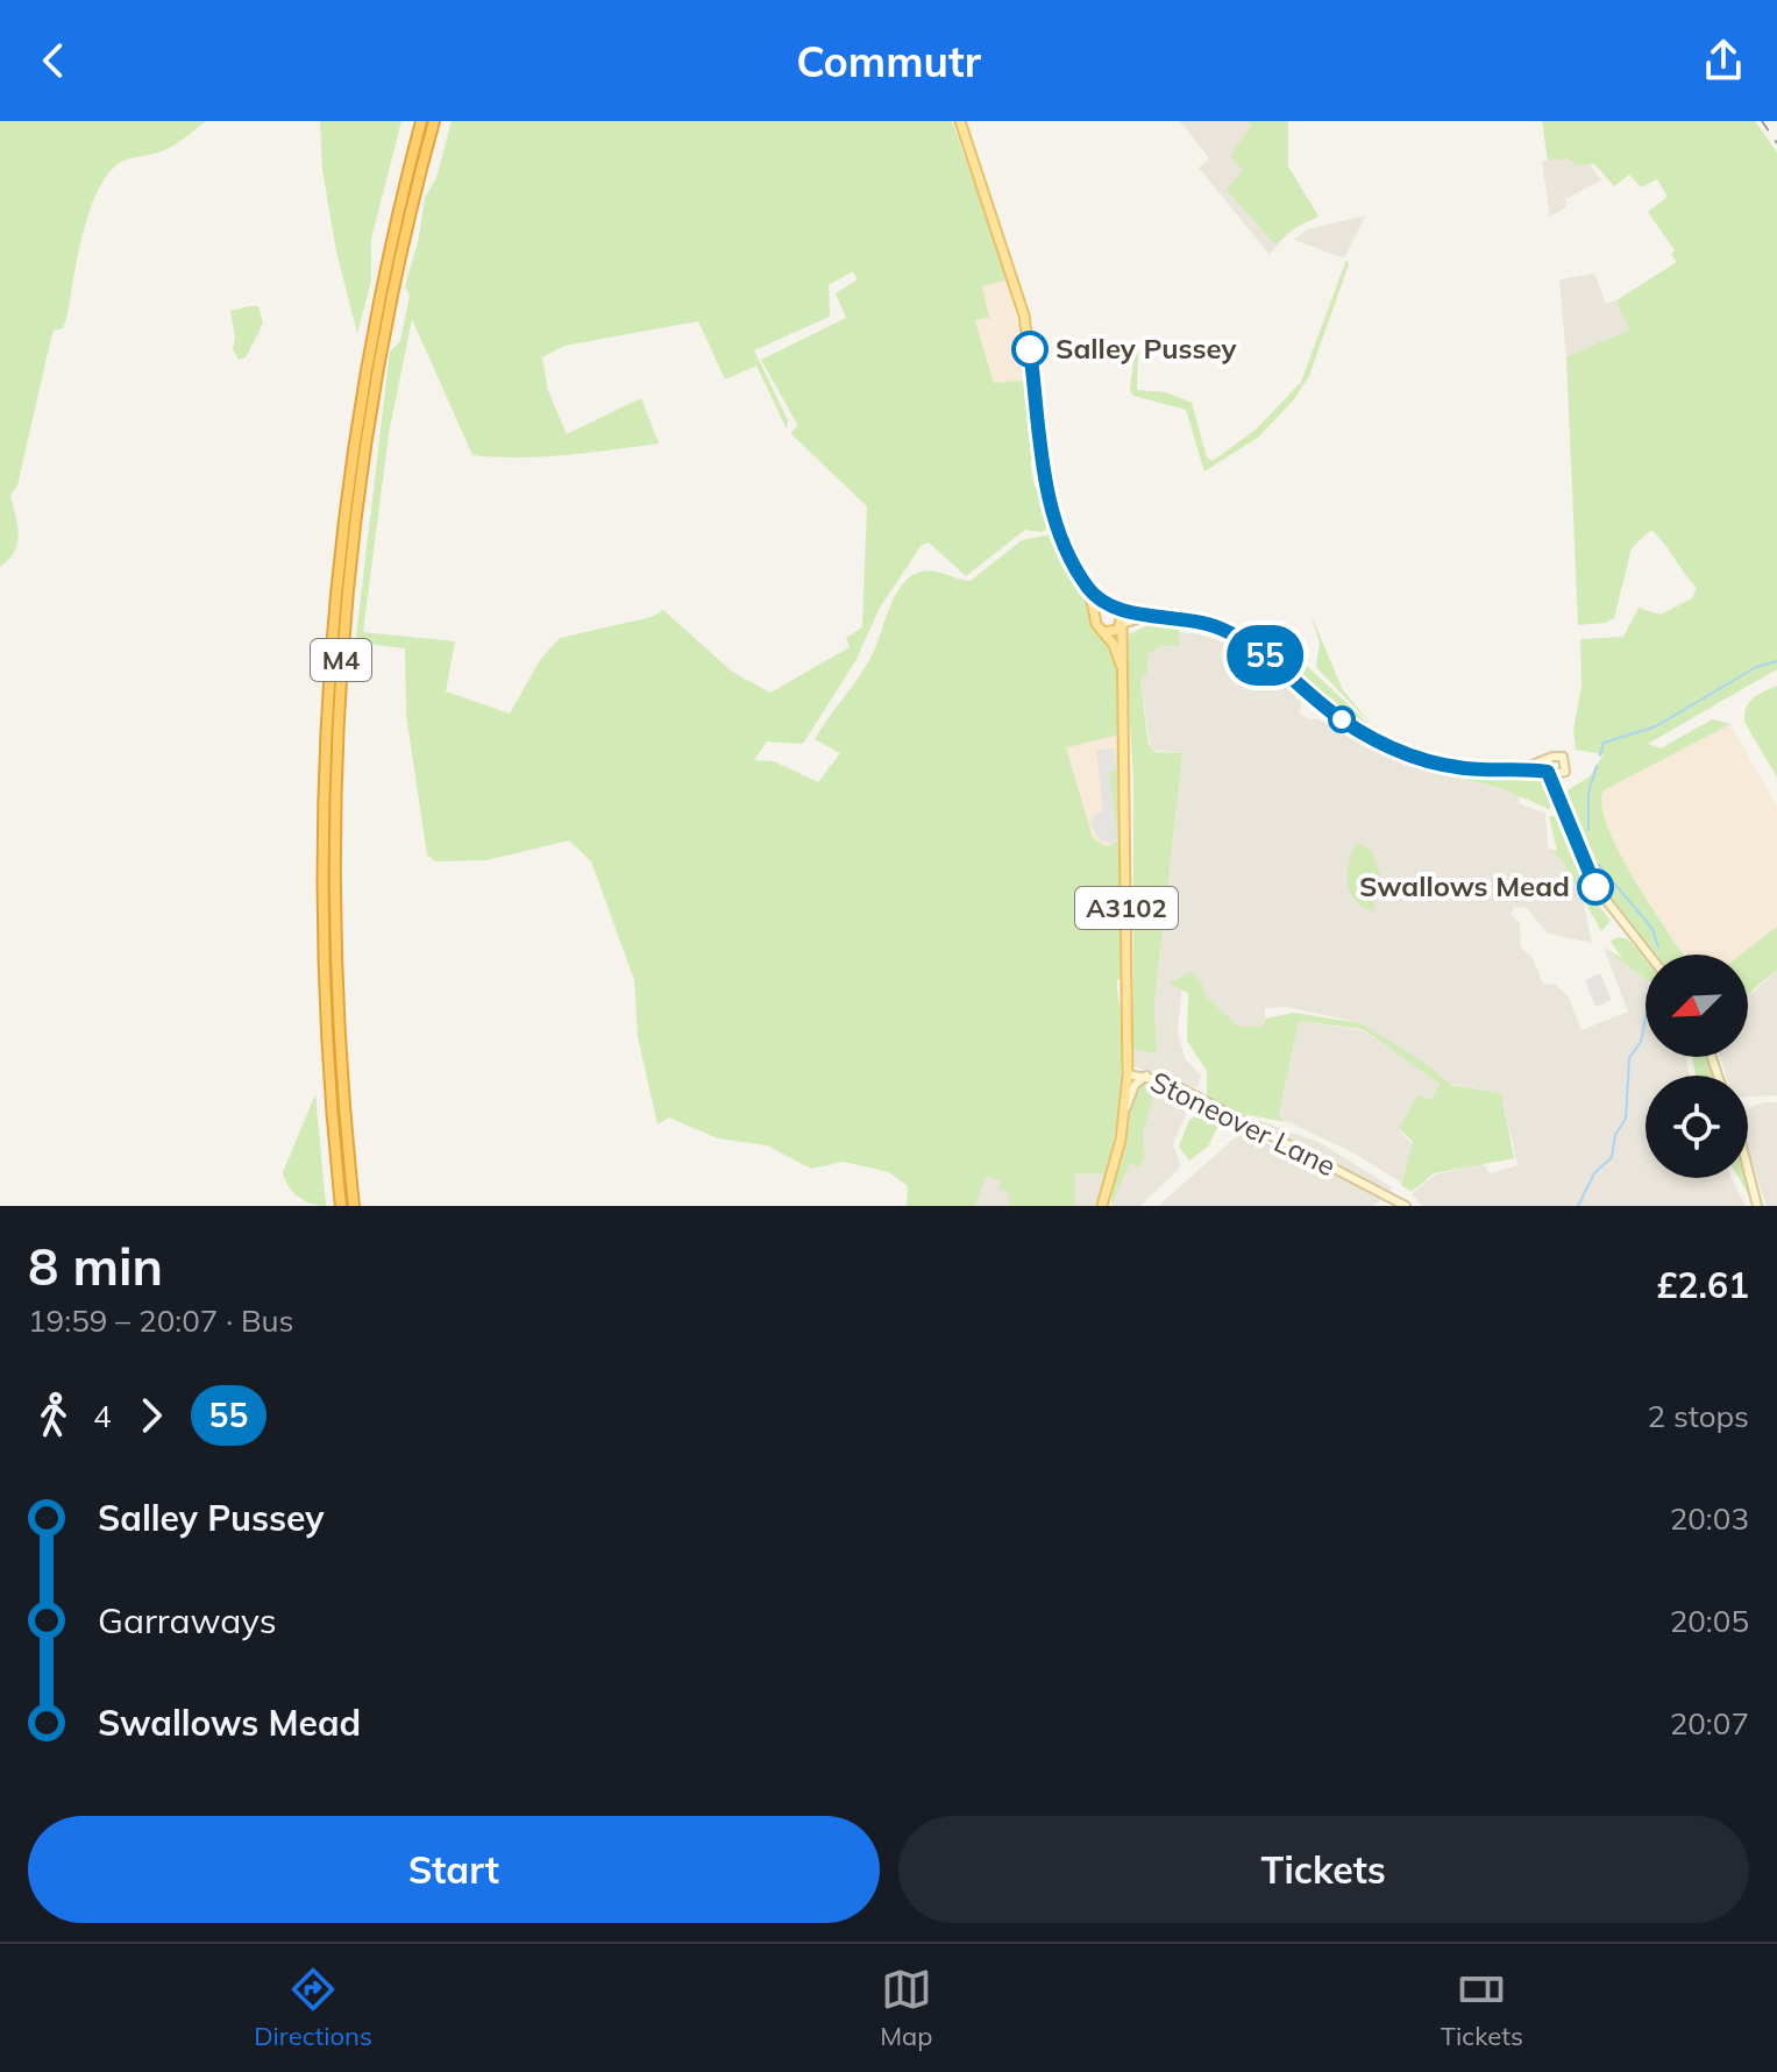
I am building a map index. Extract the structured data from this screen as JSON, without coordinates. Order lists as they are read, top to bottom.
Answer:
{
  "streets": {
    "highway": ["M4"],
    "main road": ["A3102"],
    "street": ["Stoneover Lane"]
  },
  "crossings": [
    ["A3102", "Stoneover Lane"]
  ],
  "places": ["Salley Pussey", "Swallows Mead"],
  "lines": ["bus line 55"],
  "north": "bottom left",
  "page": {
    "header": "Commutr",
    "on_map": "55",
    "heading": ["8 min", "19:59 – 20:07 · Bus", "£2.61"],
    "legs": ["4", "55", "2 stops"],
    "list": [
      {
        "name": "Salley Pussey",
        "value": "20:03"
      },
      {
        "name": "Garraways",
        "value": "20:05"
      },
      {
        "name": "Swallows Mead",
        "value": "20:07"
      }
    ],
    "buttons": ["Start", "Tickets"],
    "tabs": ["Directions", "Map", "Tickets"]
  }
}
